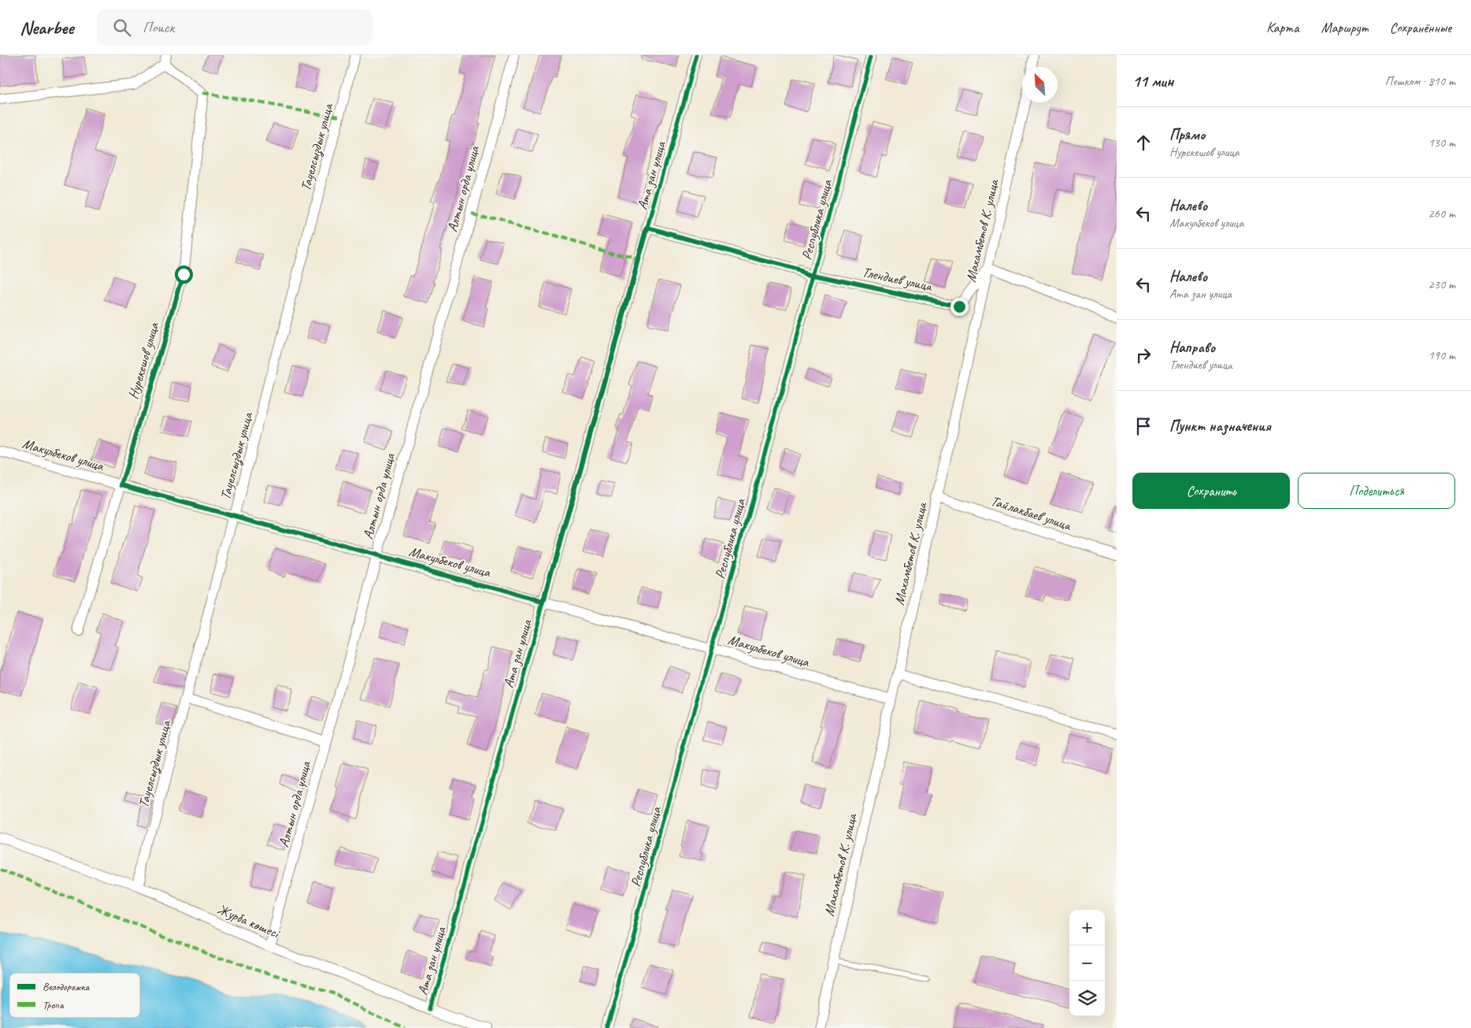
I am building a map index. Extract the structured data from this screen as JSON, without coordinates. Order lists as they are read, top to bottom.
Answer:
{
  "streets": {
    "street": [
      "Тауелсыздык улица",
      "Ата зан улица",
      "Алтын орда улица",
      "Республика улица",
      "Махамбетов К. улица",
      "Тлендиев улица",
      "Нурекешов улица",
      "Макулбеков улица",
      "Тайлакбаев улица",
      "Журба көшесі"
    ]
  },
  "crossings": [
    ["Тауелсыздык улица", "Макулбеков улица"],
    ["Тауелсыздык улица", "Журба көшесі"],
    ["Ата зан улица", "Тлендиев улица"],
    ["Ата зан улица", "Макулбеков улица"],
    ["Ата зан улица", "Журба көшесі"],
    ["Алтын орда улица", "Макулбеков улица"],
    ["Алтын орда улица", "Журба көшесі"],
    ["Республика улица", "Тлендиев улица"],
    ["Республика улица", "Макулбеков улица"],
    ["Махамбетов К. улица", "Тлендиев улица"],
    ["Махамбетов К. улица", "Макулбеков улица"],
    ["Махамбетов К. улица", "Тайлакбаев улица"],
    ["Нурекешов улица", "Макулбеков улица"]
  ],
  "legend": ["Велодорожка", "Тропа"],
  "north": "top left",
  "page": {
    "header": "Nearbee",
    "search": "Поиск",
    "nav": ["Карта", "Маршрут", "Сохранённые"],
    "heading": ["11 мин", "Пешком · 810 m"],
    "list": [
      ["Прямо", "Нурекешов улица", "130 m"],
      ["Налево", "Макулбеков улица", "260 m"],
      ["Налево", "Ата зан улица", "230 m"],
      ["Направо", "Тлендиев улица", "190 m"],
      "Пункт назначения"
    ],
    "buttons": ["Сохранить", "Поделиться"],
    "map_buttons": ["+", "−"]
  }
}
